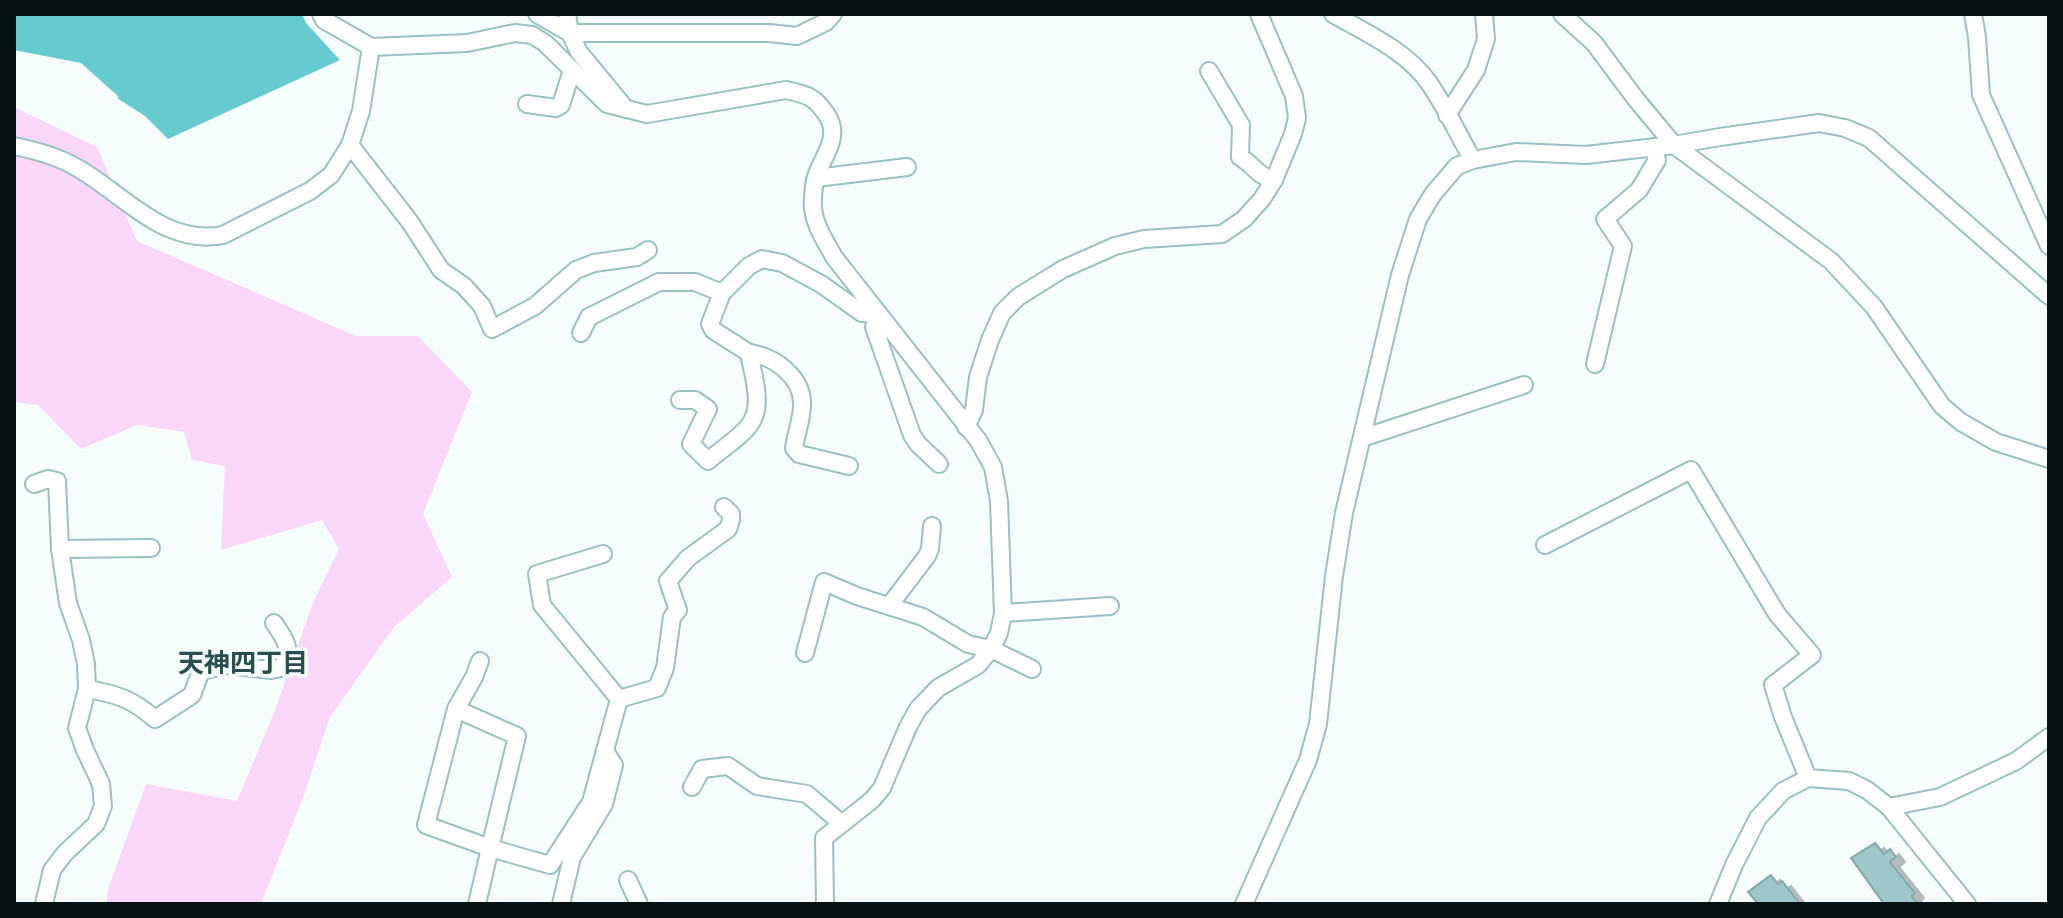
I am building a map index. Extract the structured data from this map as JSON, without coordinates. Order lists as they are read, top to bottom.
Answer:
{
  "districts": ["天神四丁目"]
}
